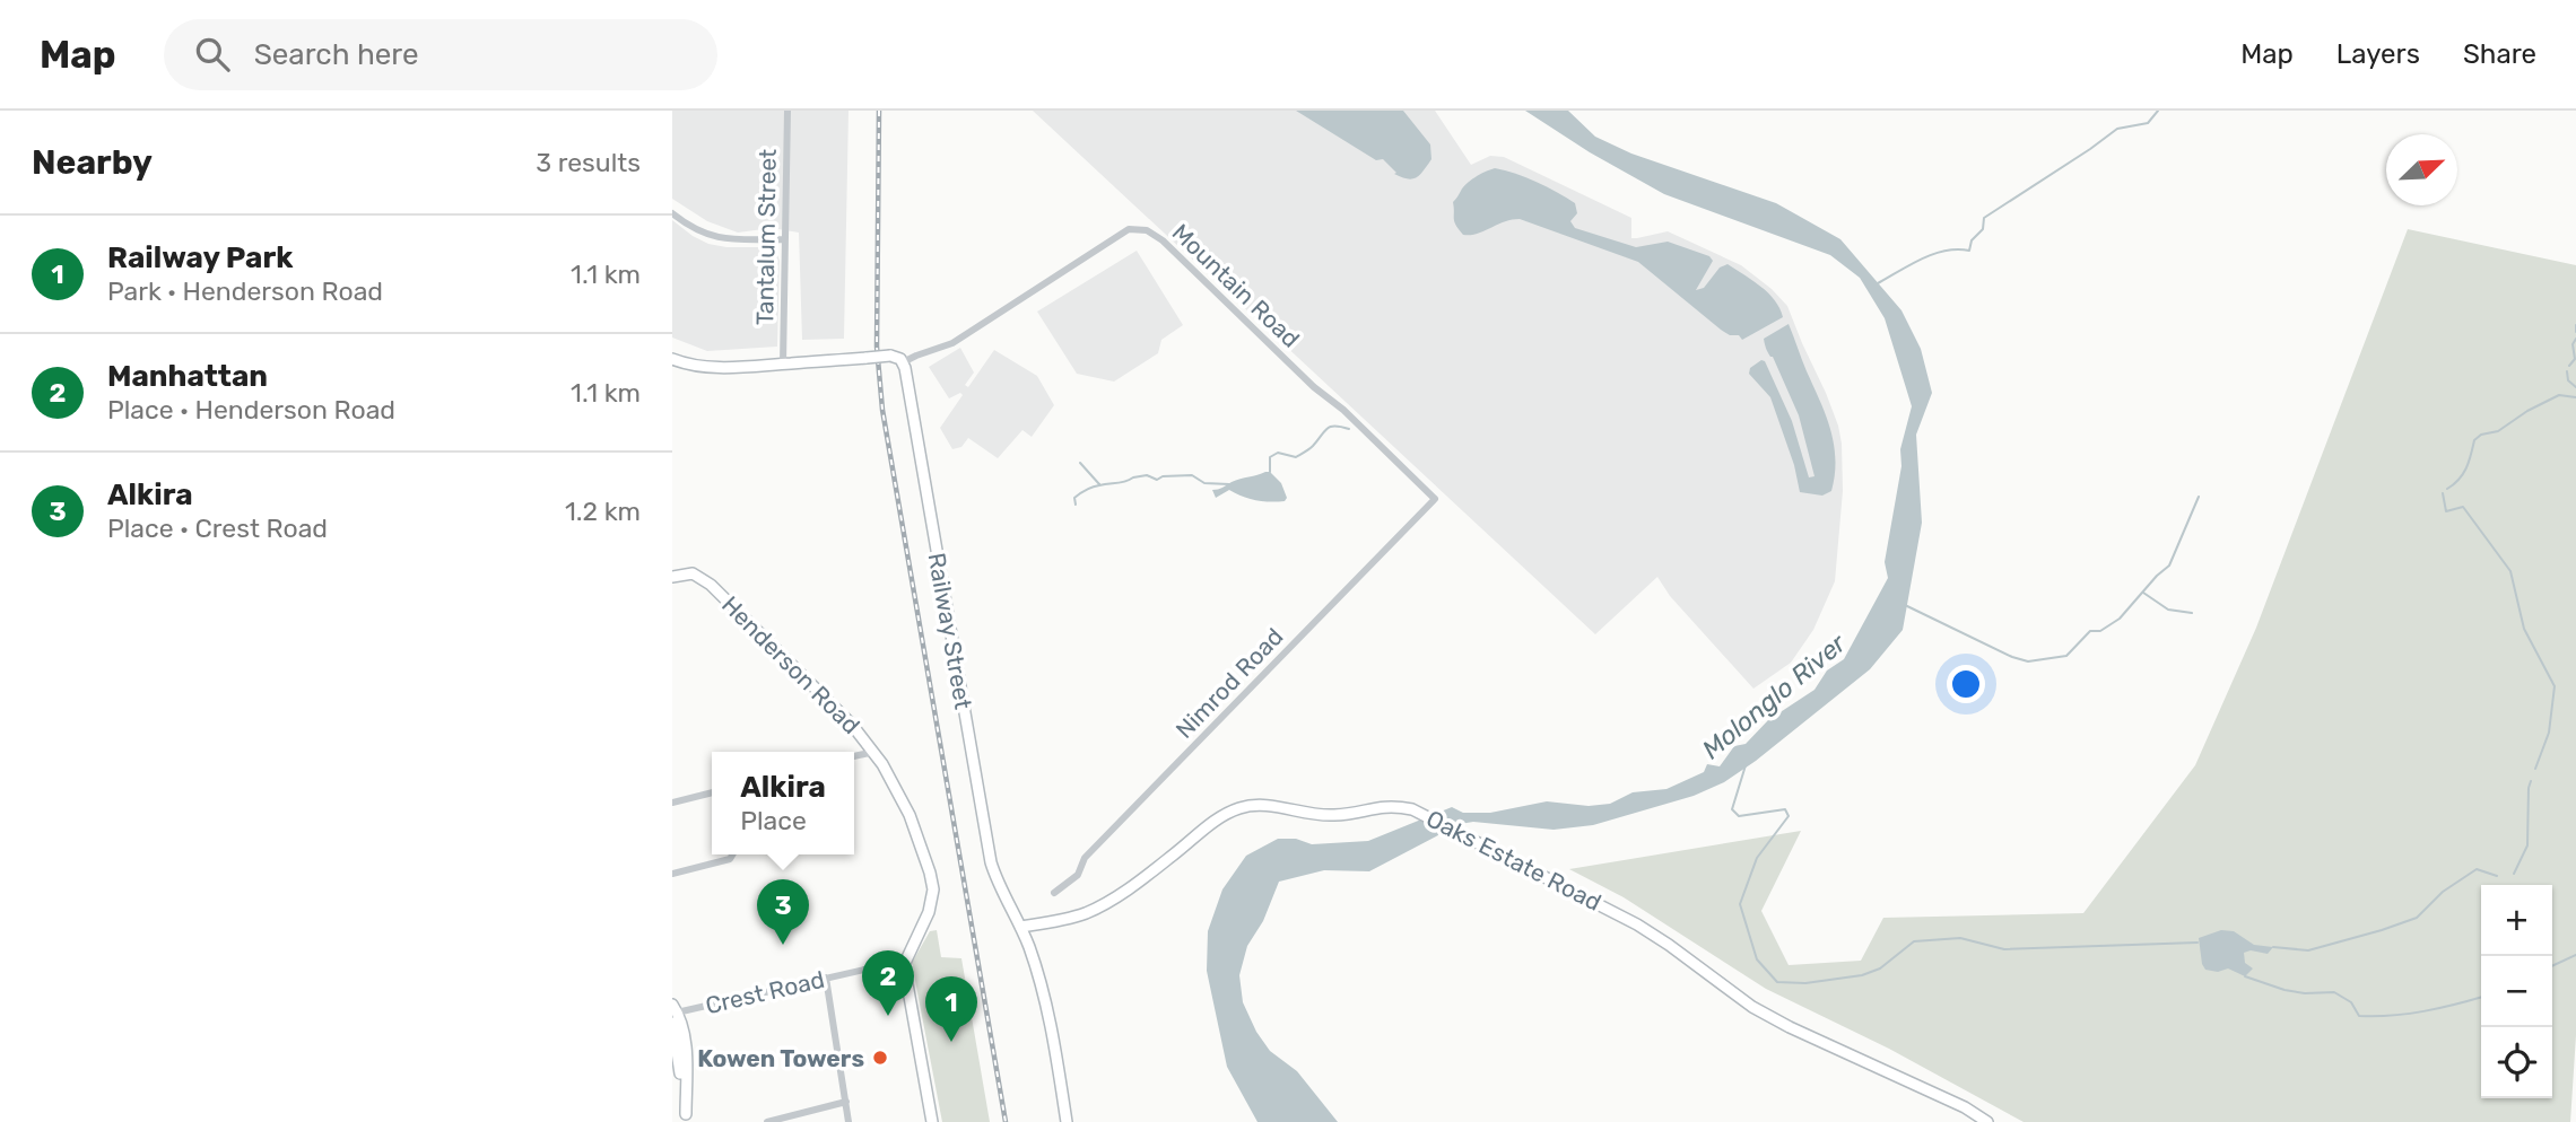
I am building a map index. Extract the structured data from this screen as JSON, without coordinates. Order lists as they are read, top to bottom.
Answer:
{
  "streets": {
    "main road": ["Railway Street", "Henderson Road", "Oaks Estate Road"],
    "street": [
      "Tantalum Street",
      "Mountain Road",
      "Nimrod Road",
      "Crest Road"
    ]
  },
  "crossings": [
    ["Mountain Road", "Railway Street"],
    ["Mountain Road", "Nimrod Road"],
    ["Railway Street", "Oaks Estate Road"],
    ["Henderson Road", "Crest Road"]
  ],
  "water": ["Molonglo River"],
  "places": ["Kowen Towers"],
  "north": "top right",
  "page": {
    "header": "Map",
    "search": "Search here",
    "nav": ["Map", "Layers", "Share"],
    "heading": ["Nearby", "3 results"],
    "list": [
      {
        "mark": "1",
        "name": "Railway Park",
        "note": "Park · Henderson Road",
        "value": "1.1 km"
      },
      {
        "mark": "2",
        "name": "Manhattan",
        "note": "Place · Henderson Road",
        "value": "1.1 km"
      },
      {
        "mark": "3",
        "name": "Alkira",
        "note": "Place · Crest Road",
        "value": "1.2 km"
      }
    ],
    "popup": ["Alkira", "Place"],
    "pins": ["3", "2", "1"],
    "map_buttons": ["+", "−"]
  }
}
